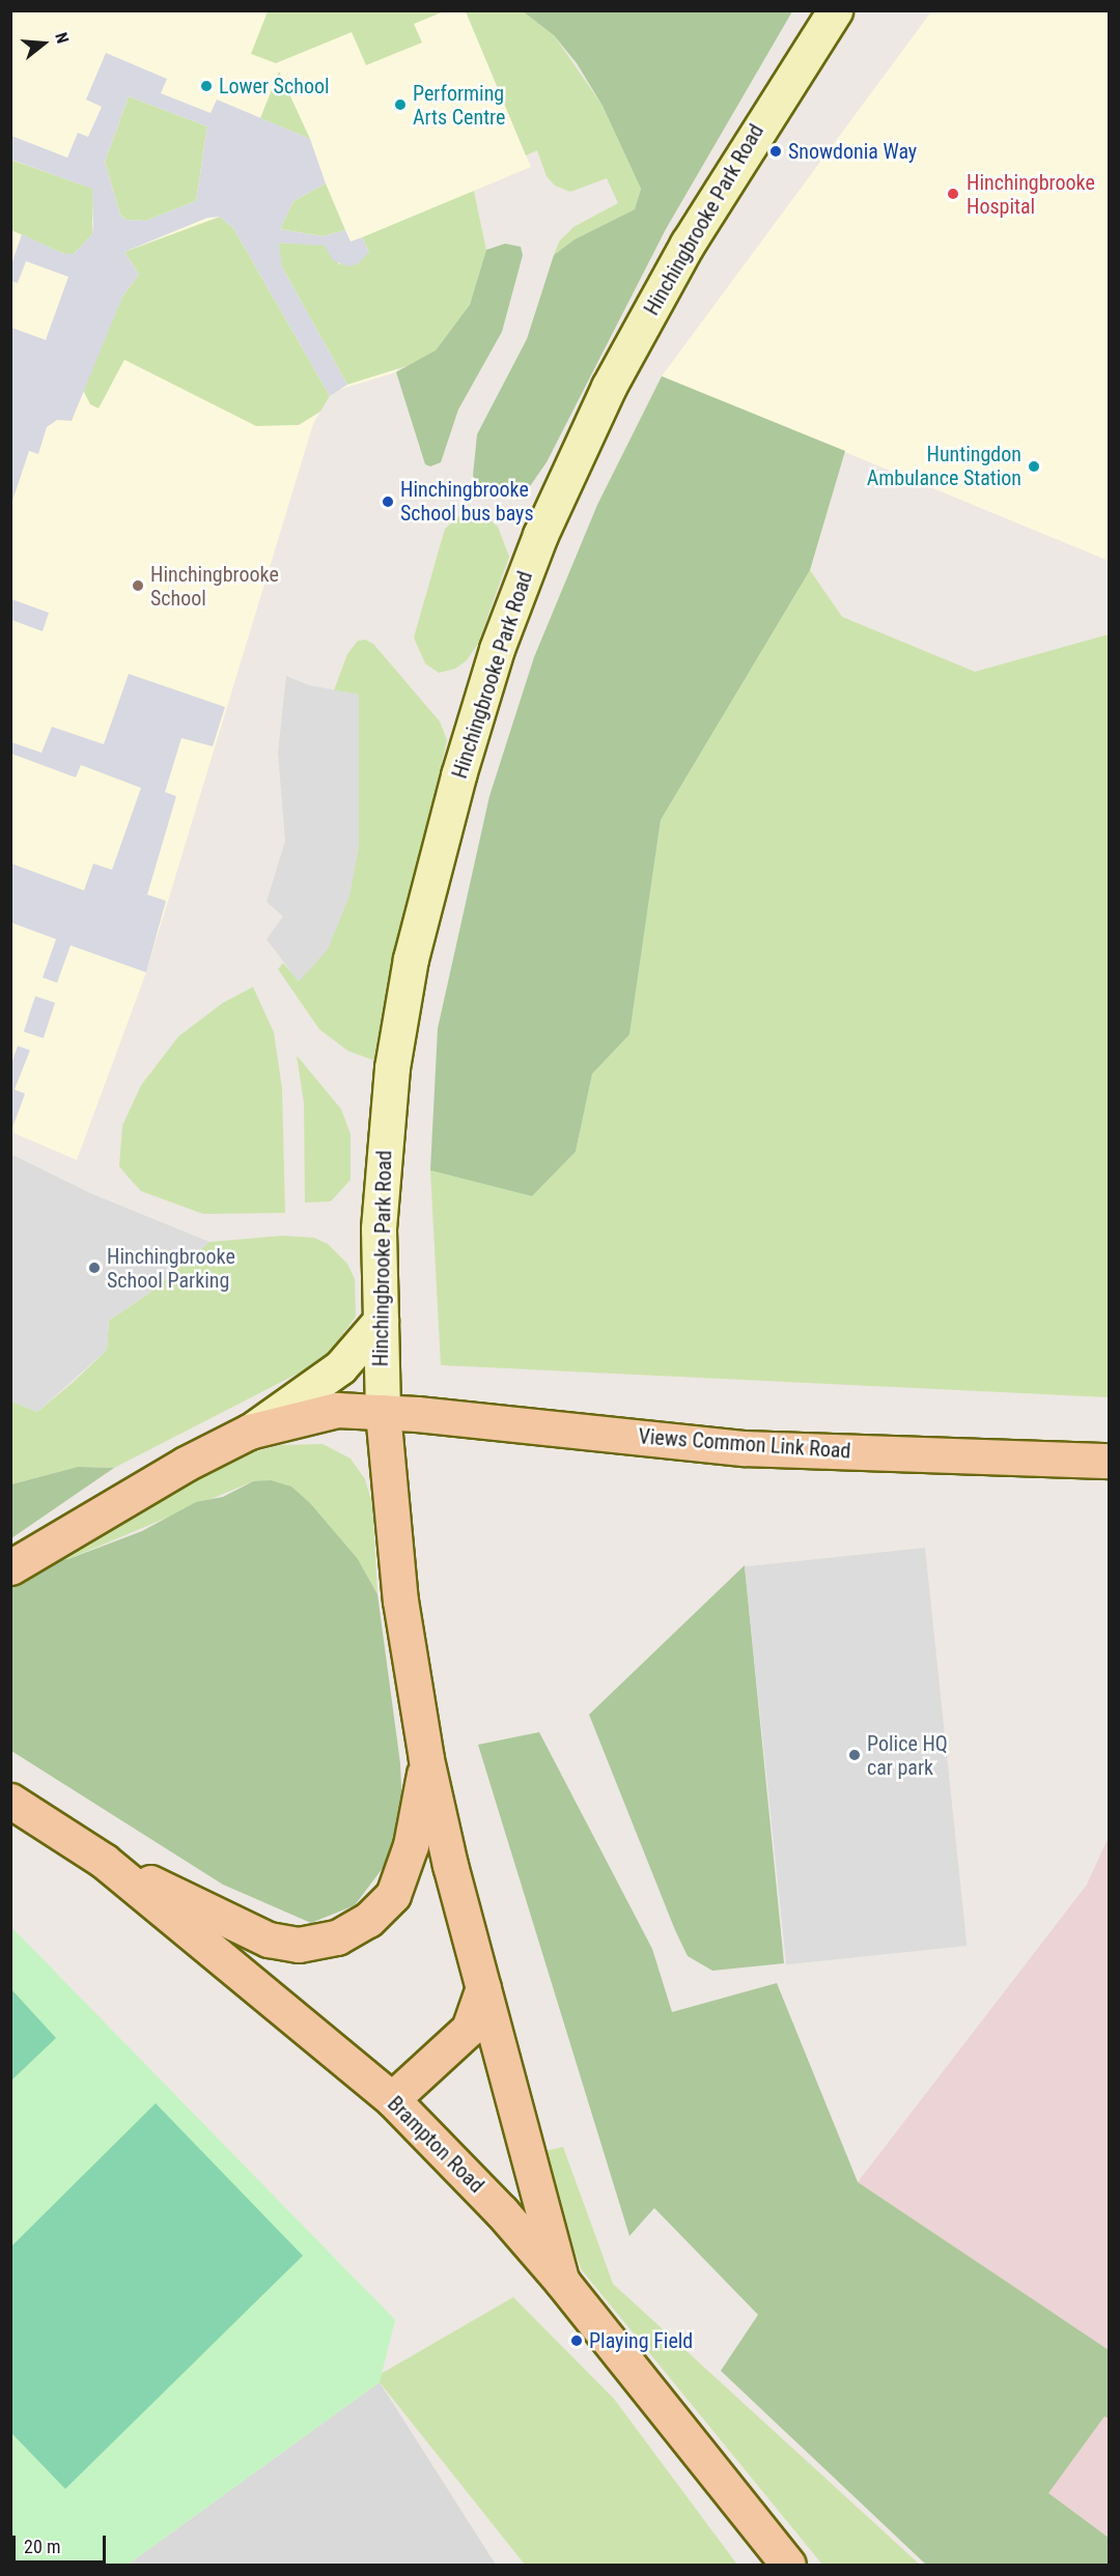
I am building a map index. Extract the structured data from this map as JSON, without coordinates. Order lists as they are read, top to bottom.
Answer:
{
  "streets": {
    "main road": ["Hinchingbrooke Park Road", "Views Common Link Road", "Brampton Road"]
  },
  "crossings": [
    ["Hinchingbrooke Park Road", "Views Common Link Road"]
  ],
  "places": [
    "Lower School",
    "Performing Arts Centre",
    "Snowdonia Way",
    "Hinchingbrooke Hospital",
    "Huntingdon Ambulance Station",
    "Hinchingbrooke School bus bays",
    "Hinchingbrooke School",
    "Hinchingbrooke School Parking",
    "Police HQ car park",
    "Playing Field"
  ],
  "scale_bar": "20 m",
  "north": "right"
}
